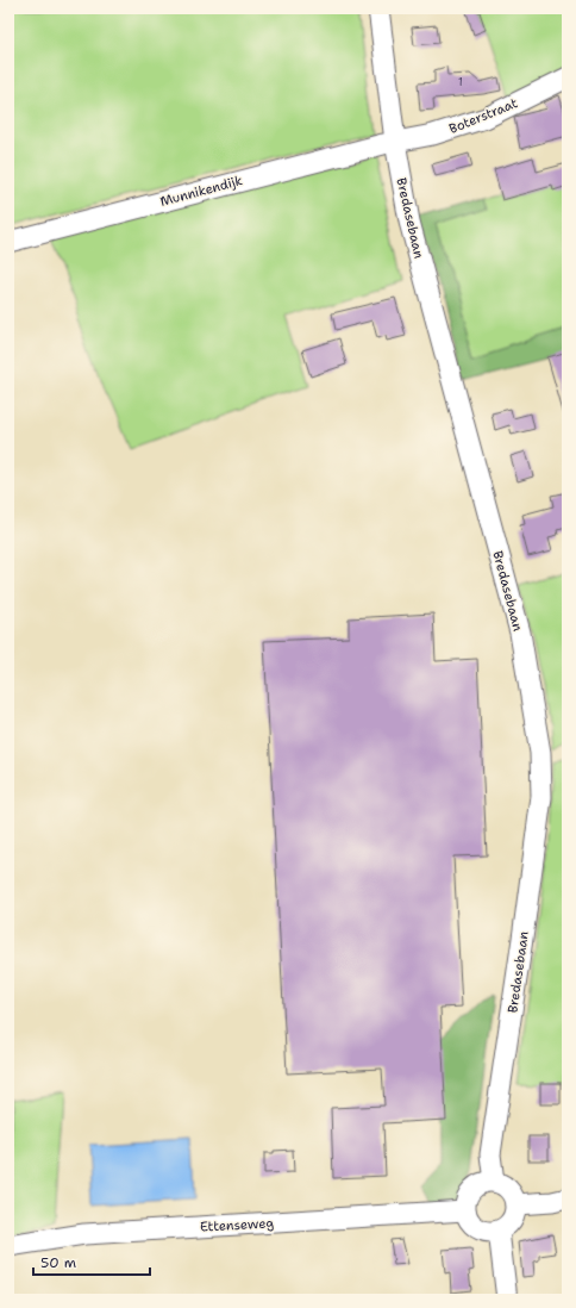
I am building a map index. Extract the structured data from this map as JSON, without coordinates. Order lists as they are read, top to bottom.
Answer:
{
  "streets": {
    "street": [
      "Boterstraat",
      "Munnikendijk",
      "Bredasebaan",
      "Ettenseweg"
    ]
  },
  "crossings": [
    ["Boterstraat", "Munnikendijk"],
    ["Boterstraat", "Bredasebaan"],
    ["Munnikendijk", "Bredasebaan"],
    ["Bredasebaan", "Ettenseweg"]
  ],
  "house_numbers": ["1"],
  "scale_bar": "50 m"
}
